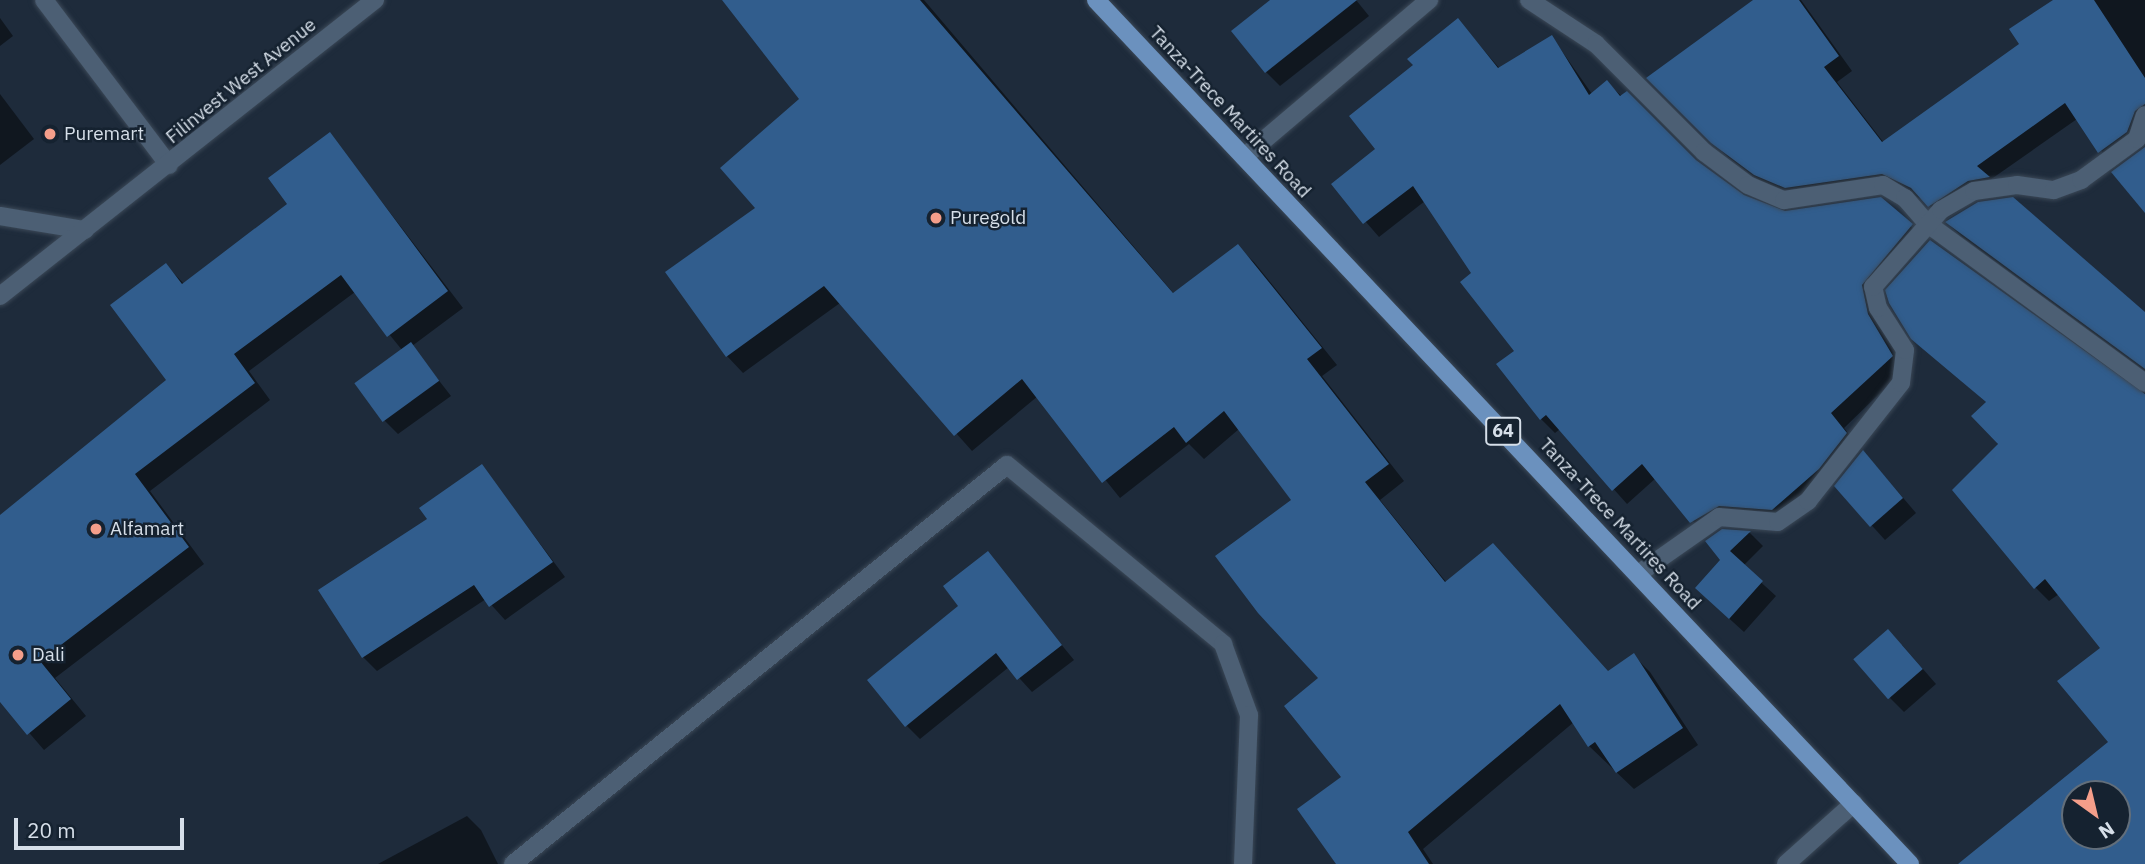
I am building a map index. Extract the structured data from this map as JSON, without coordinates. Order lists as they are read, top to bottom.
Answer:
{
  "streets": {
    "main road": ["Tanza-Trece Martires Road", "64"],
    "street": ["Filinvest West Avenue"]
  },
  "places": [
    "Puremart",
    "Puregold",
    "Alfamart",
    "Dali"
  ],
  "scale_bar": "20 m",
  "north": "bottom right"
}
